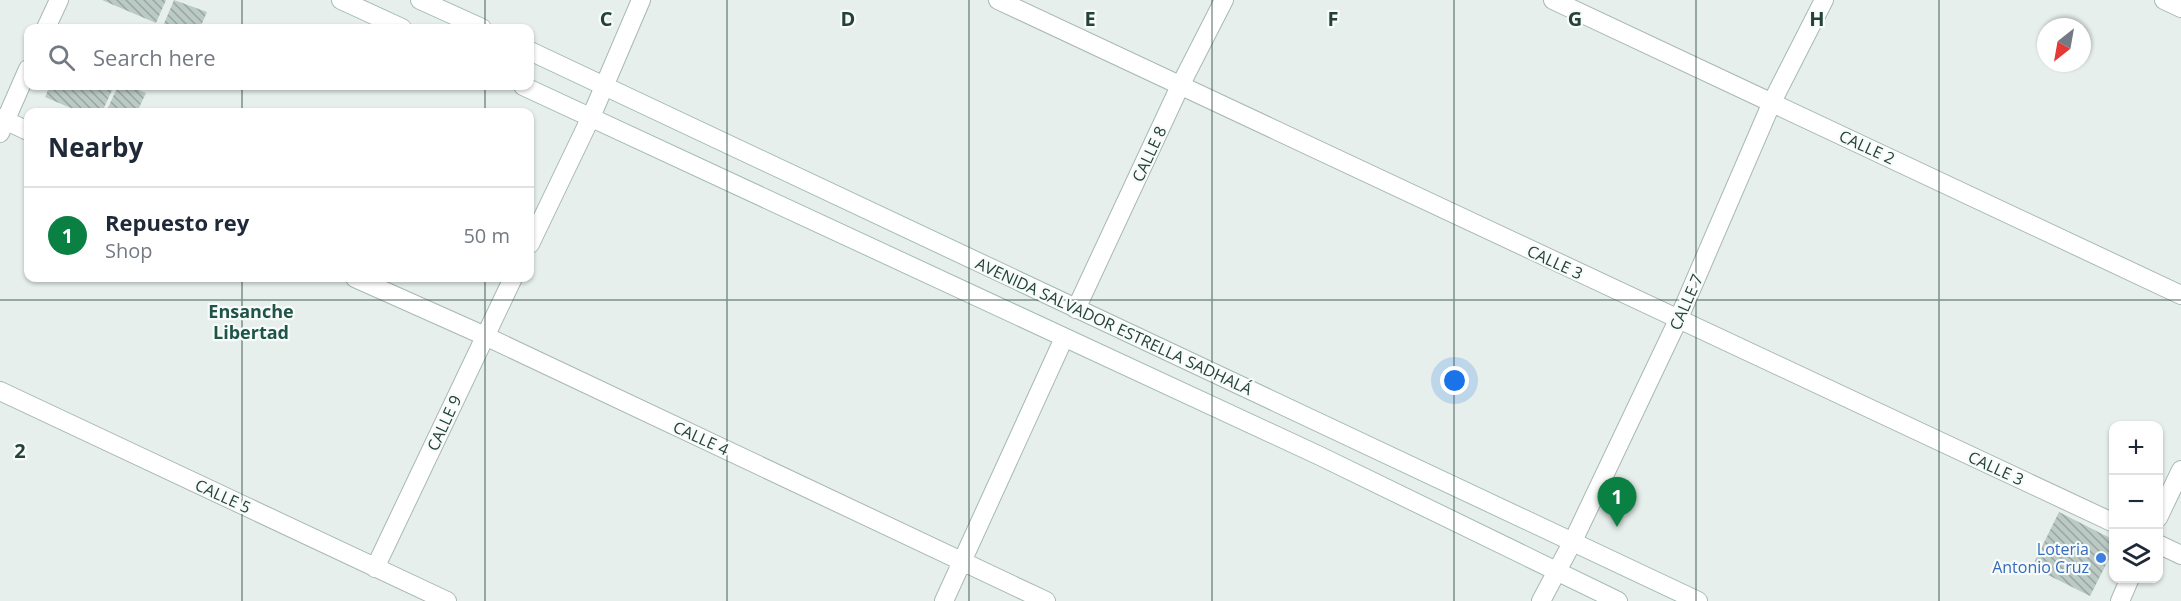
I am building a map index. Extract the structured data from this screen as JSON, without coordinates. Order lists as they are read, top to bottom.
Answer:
{
  "streets": {
    "street": [
      "CALLE 2",
      "CALLE 8",
      "CALLE 3",
      "CALLE 7",
      "AVENIDA SALVADOR ESTRELLA SADHALÁ",
      "CALLE 9",
      "CALLE 4",
      "CALLE 5"
    ]
  },
  "crossings": [
    ["CALLE 2", "CALLE 7"],
    ["CALLE 8", "CALLE 3"],
    ["CALLE 8", "AVENIDA SALVADOR ESTRELLA SADHALÁ"],
    ["CALLE 3", "CALLE 7"],
    ["CALLE 7", "AVENIDA SALVADOR ESTRELLA SADHALÁ"],
    ["CALLE 9", "CALLE 4"],
    ["CALLE 9", "CALLE 5"]
  ],
  "districts": ["Ensanche Libertad"],
  "places": ["Loteria Antonio Cruz"],
  "north": "bottom left",
  "page": {
    "search": "Search here",
    "heading": "Nearby",
    "list": [
      {
        "mark": "1",
        "name": "Repuesto rey",
        "note": "Shop",
        "value": "50 m"
      }
    ],
    "map_buttons": ["+", "−"],
    "pins": "1"
  },
  "grid": {
    "columns": [
      "C",
      "D",
      "E",
      "F",
      "G",
      "H"
    ],
    "rows": ["2"]
  }
}
